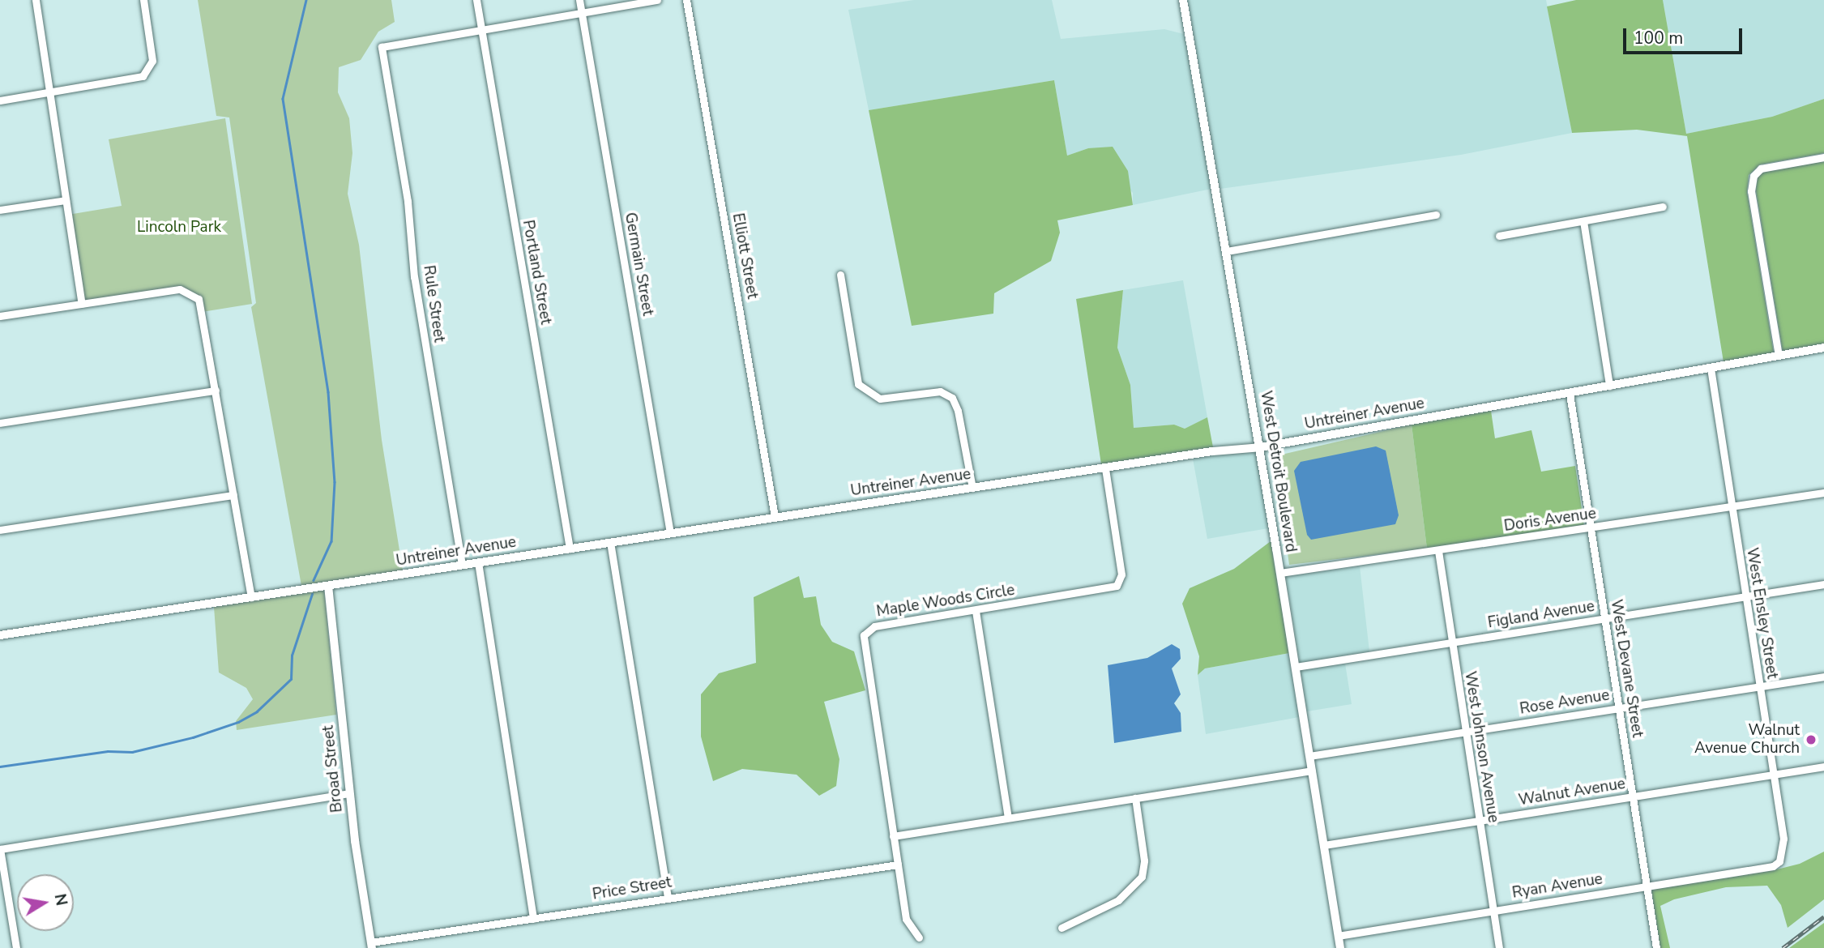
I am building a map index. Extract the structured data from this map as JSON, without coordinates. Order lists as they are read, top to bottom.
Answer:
{
  "streets": {
    "street": [
      "Elliott Street",
      "Germain Street",
      "Portland Street",
      "Rule Street",
      "Untreiner Avenue",
      "West Detroit Boulevard",
      "Doris Avenue",
      "Maple Woods Circle",
      "West Ensley Street",
      "Figland Avenue",
      "West Devane Street",
      "Rose Avenue",
      "West Johnson Avenue",
      "Broad Street",
      "Walnut Avenue",
      "Ryan Avenue",
      "Price Street"
    ]
  },
  "crossings": [
    ["Elliott Street", "Untreiner Avenue"],
    ["Germain Street", "Untreiner Avenue"],
    ["Portland Street", "Rule Street"],
    ["Portland Street", "Untreiner Avenue"],
    ["Rule Street", "Untreiner Avenue"],
    ["Untreiner Avenue", "West Detroit Boulevard"],
    ["Untreiner Avenue", "Maple Woods Circle"],
    ["Untreiner Avenue", "West Ensley Street"],
    ["Untreiner Avenue", "West Devane Street"],
    ["Untreiner Avenue", "Broad Street"],
    ["West Detroit Boulevard", "Doris Avenue"],
    ["West Detroit Boulevard", "Figland Avenue"],
    ["West Detroit Boulevard", "Rose Avenue"],
    ["West Detroit Boulevard", "Walnut Avenue"],
    ["West Detroit Boulevard", "Ryan Avenue"],
    ["Doris Avenue", "West Ensley Street"],
    ["Doris Avenue", "West Devane Street"],
    ["Doris Avenue", "West Johnson Avenue"],
    ["Maple Woods Circle", "Price Street"],
    ["West Ensley Street", "Figland Avenue"],
    ["West Ensley Street", "Rose Avenue"],
    ["West Ensley Street", "Walnut Avenue"],
    ["West Ensley Street", "Ryan Avenue"],
    ["Figland Avenue", "West Devane Street"],
    ["Figland Avenue", "West Johnson Avenue"],
    ["West Devane Street", "Rose Avenue"],
    ["West Devane Street", "Walnut Avenue"],
    ["West Devane Street", "Ryan Avenue"],
    ["Rose Avenue", "West Johnson Avenue"],
    ["West Johnson Avenue", "Walnut Avenue"],
    ["West Johnson Avenue", "Ryan Avenue"],
    ["Broad Street", "Price Street"]
  ],
  "parks": ["Lincoln Park"],
  "places": ["Walnut Avenue Church"],
  "scale_bar": "100 m",
  "north": "right"
}
